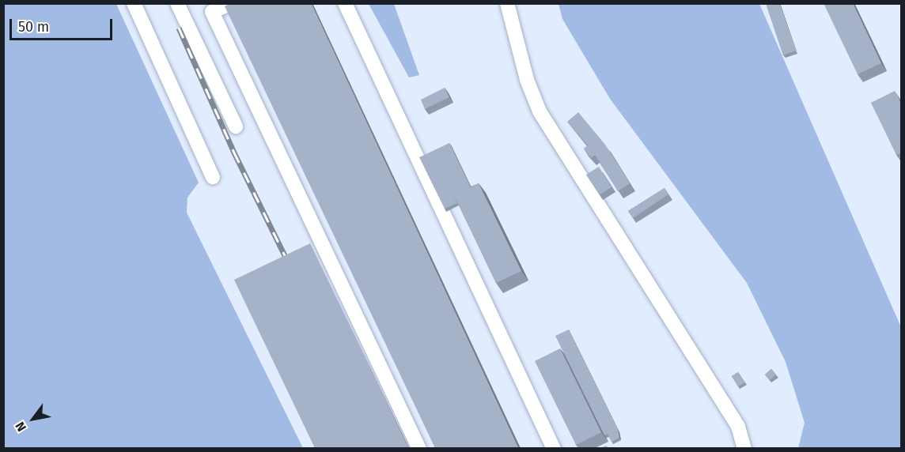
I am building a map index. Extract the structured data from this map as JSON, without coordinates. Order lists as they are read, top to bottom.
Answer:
{
  "scale_bar": "50 m",
  "north": "bottom left"
}
